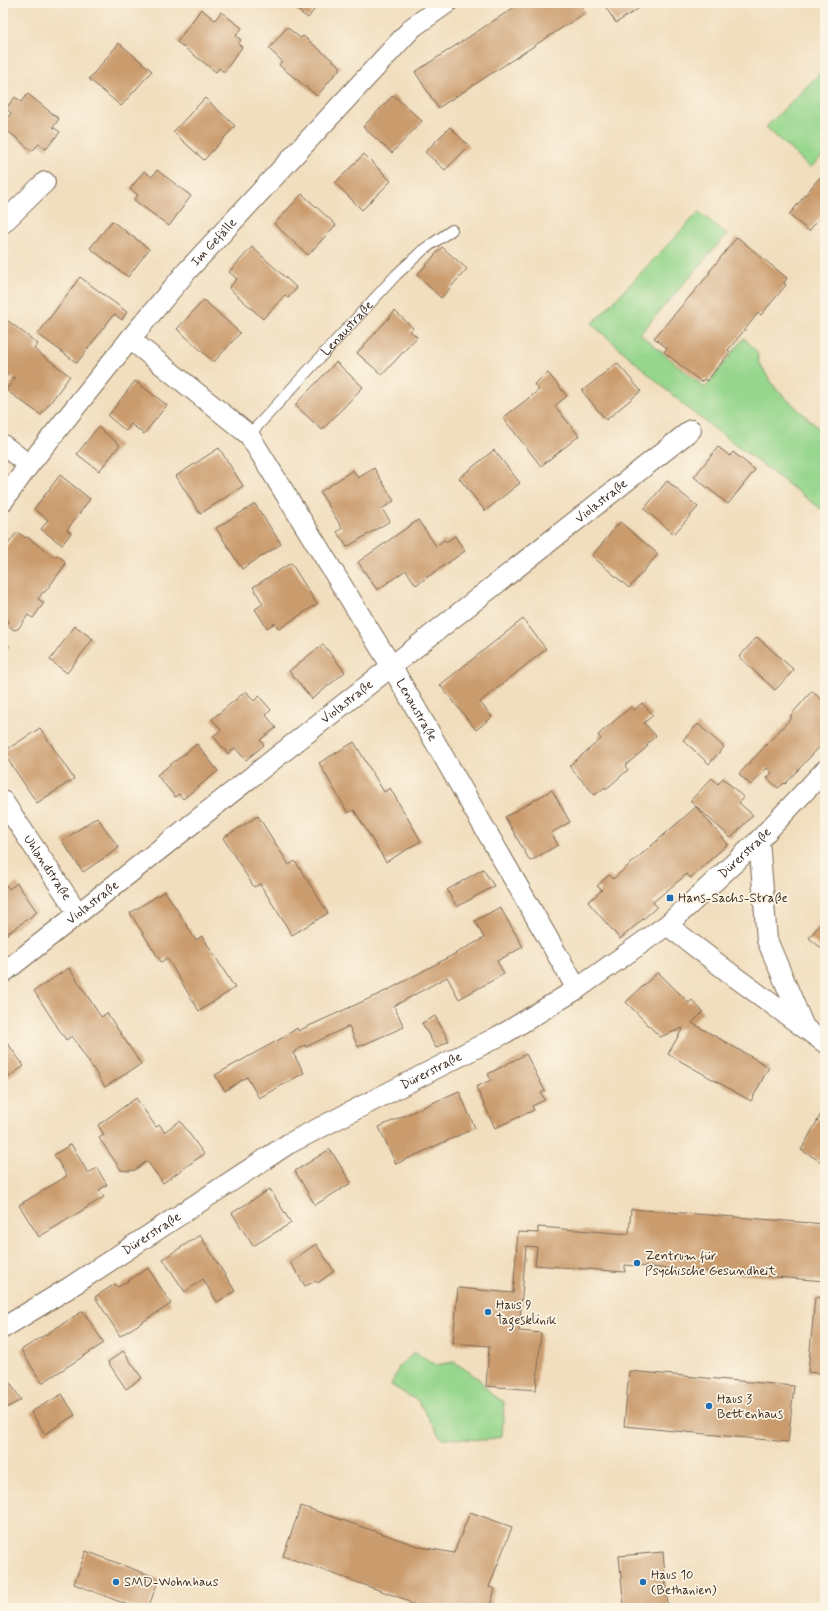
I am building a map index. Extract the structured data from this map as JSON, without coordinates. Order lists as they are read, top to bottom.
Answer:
{
  "streets": {
    "street": [
      "Im Gefälle",
      "Lenaustraße",
      "Violastraße",
      "Dürerstraße",
      "Uhlandstraße"
    ]
  },
  "crossings": [
    ["Im Gefälle", "Lenaustraße"],
    ["Lenaustraße", "Violastraße"],
    ["Lenaustraße", "Dürerstraße"],
    ["Violastraße", "Uhlandstraße"]
  ],
  "places": {
    "transit": ["Hans-Sachs-Straße"],
    "other": [
      "Zentrum für Psychische Gesundheit",
      "Haus 9 Tagesklinik",
      "Haus 3 Bettenhaus",
      "SMD-Wohnhaus",
      "Haus 10 (Bethanien)"
    ]
  }
}
